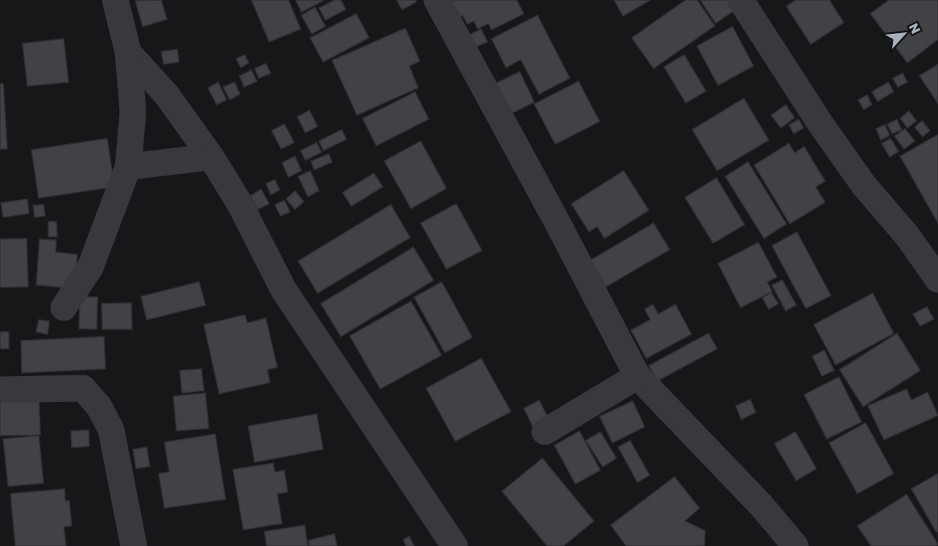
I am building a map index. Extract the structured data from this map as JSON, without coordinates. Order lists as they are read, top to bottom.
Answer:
{
  "north": "top right"
}
